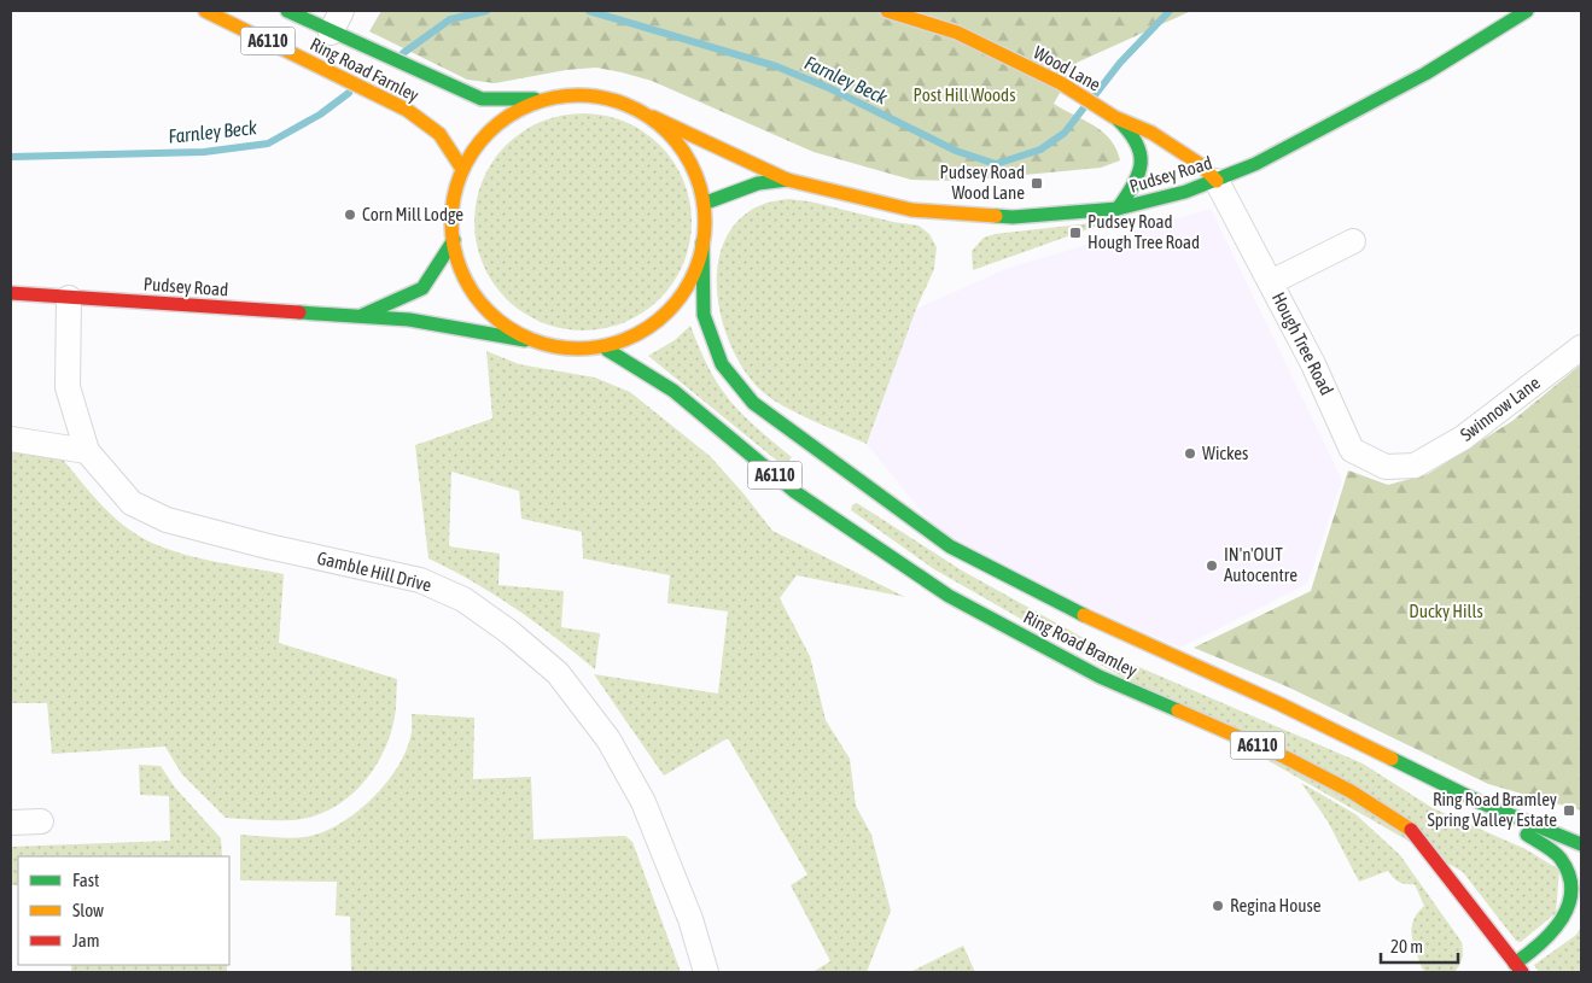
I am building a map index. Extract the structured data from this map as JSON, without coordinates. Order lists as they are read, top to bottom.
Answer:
{
  "streets": {
    "main road": [
      "A6110",
      "Wood Lane",
      "Ring Road Farnley",
      "Pudsey Road",
      "Ring Road Bramley"
    ],
    "street": ["Hough Tree Road", "Swinnow Lane", "Gamble Hill Drive"]
  },
  "crossings": [
    ["A6110", "Ring Road Farnley"],
    ["A6110", "Pudsey Road"],
    ["A6110", "Ring Road Bramley"],
    ["Wood Lane", "Pudsey Road"],
    ["Wood Lane", "Hough Tree Road"],
    ["Pudsey Road", "Hough Tree Road"],
    ["Pudsey Road", "Gamble Hill Drive"],
    ["Hough Tree Road", "Swinnow Lane"]
  ],
  "water": ["Farnley Beck"],
  "parks": ["Post Hill Woods", "Ducky Hills"],
  "places": {
    "transit": ["Pudsey Road Wood Lane", "Pudsey Road Hough Tree Road", "Ring Road Bramley Spring Valley Estate"],
    "other": [
      "Corn Mill Lodge",
      "Wickes",
      "IN'n'OUT Autocentre",
      "Regina House"
    ]
  },
  "legend": ["Fast", "Slow", "Jam"],
  "scale_bar": "20 m"
}
